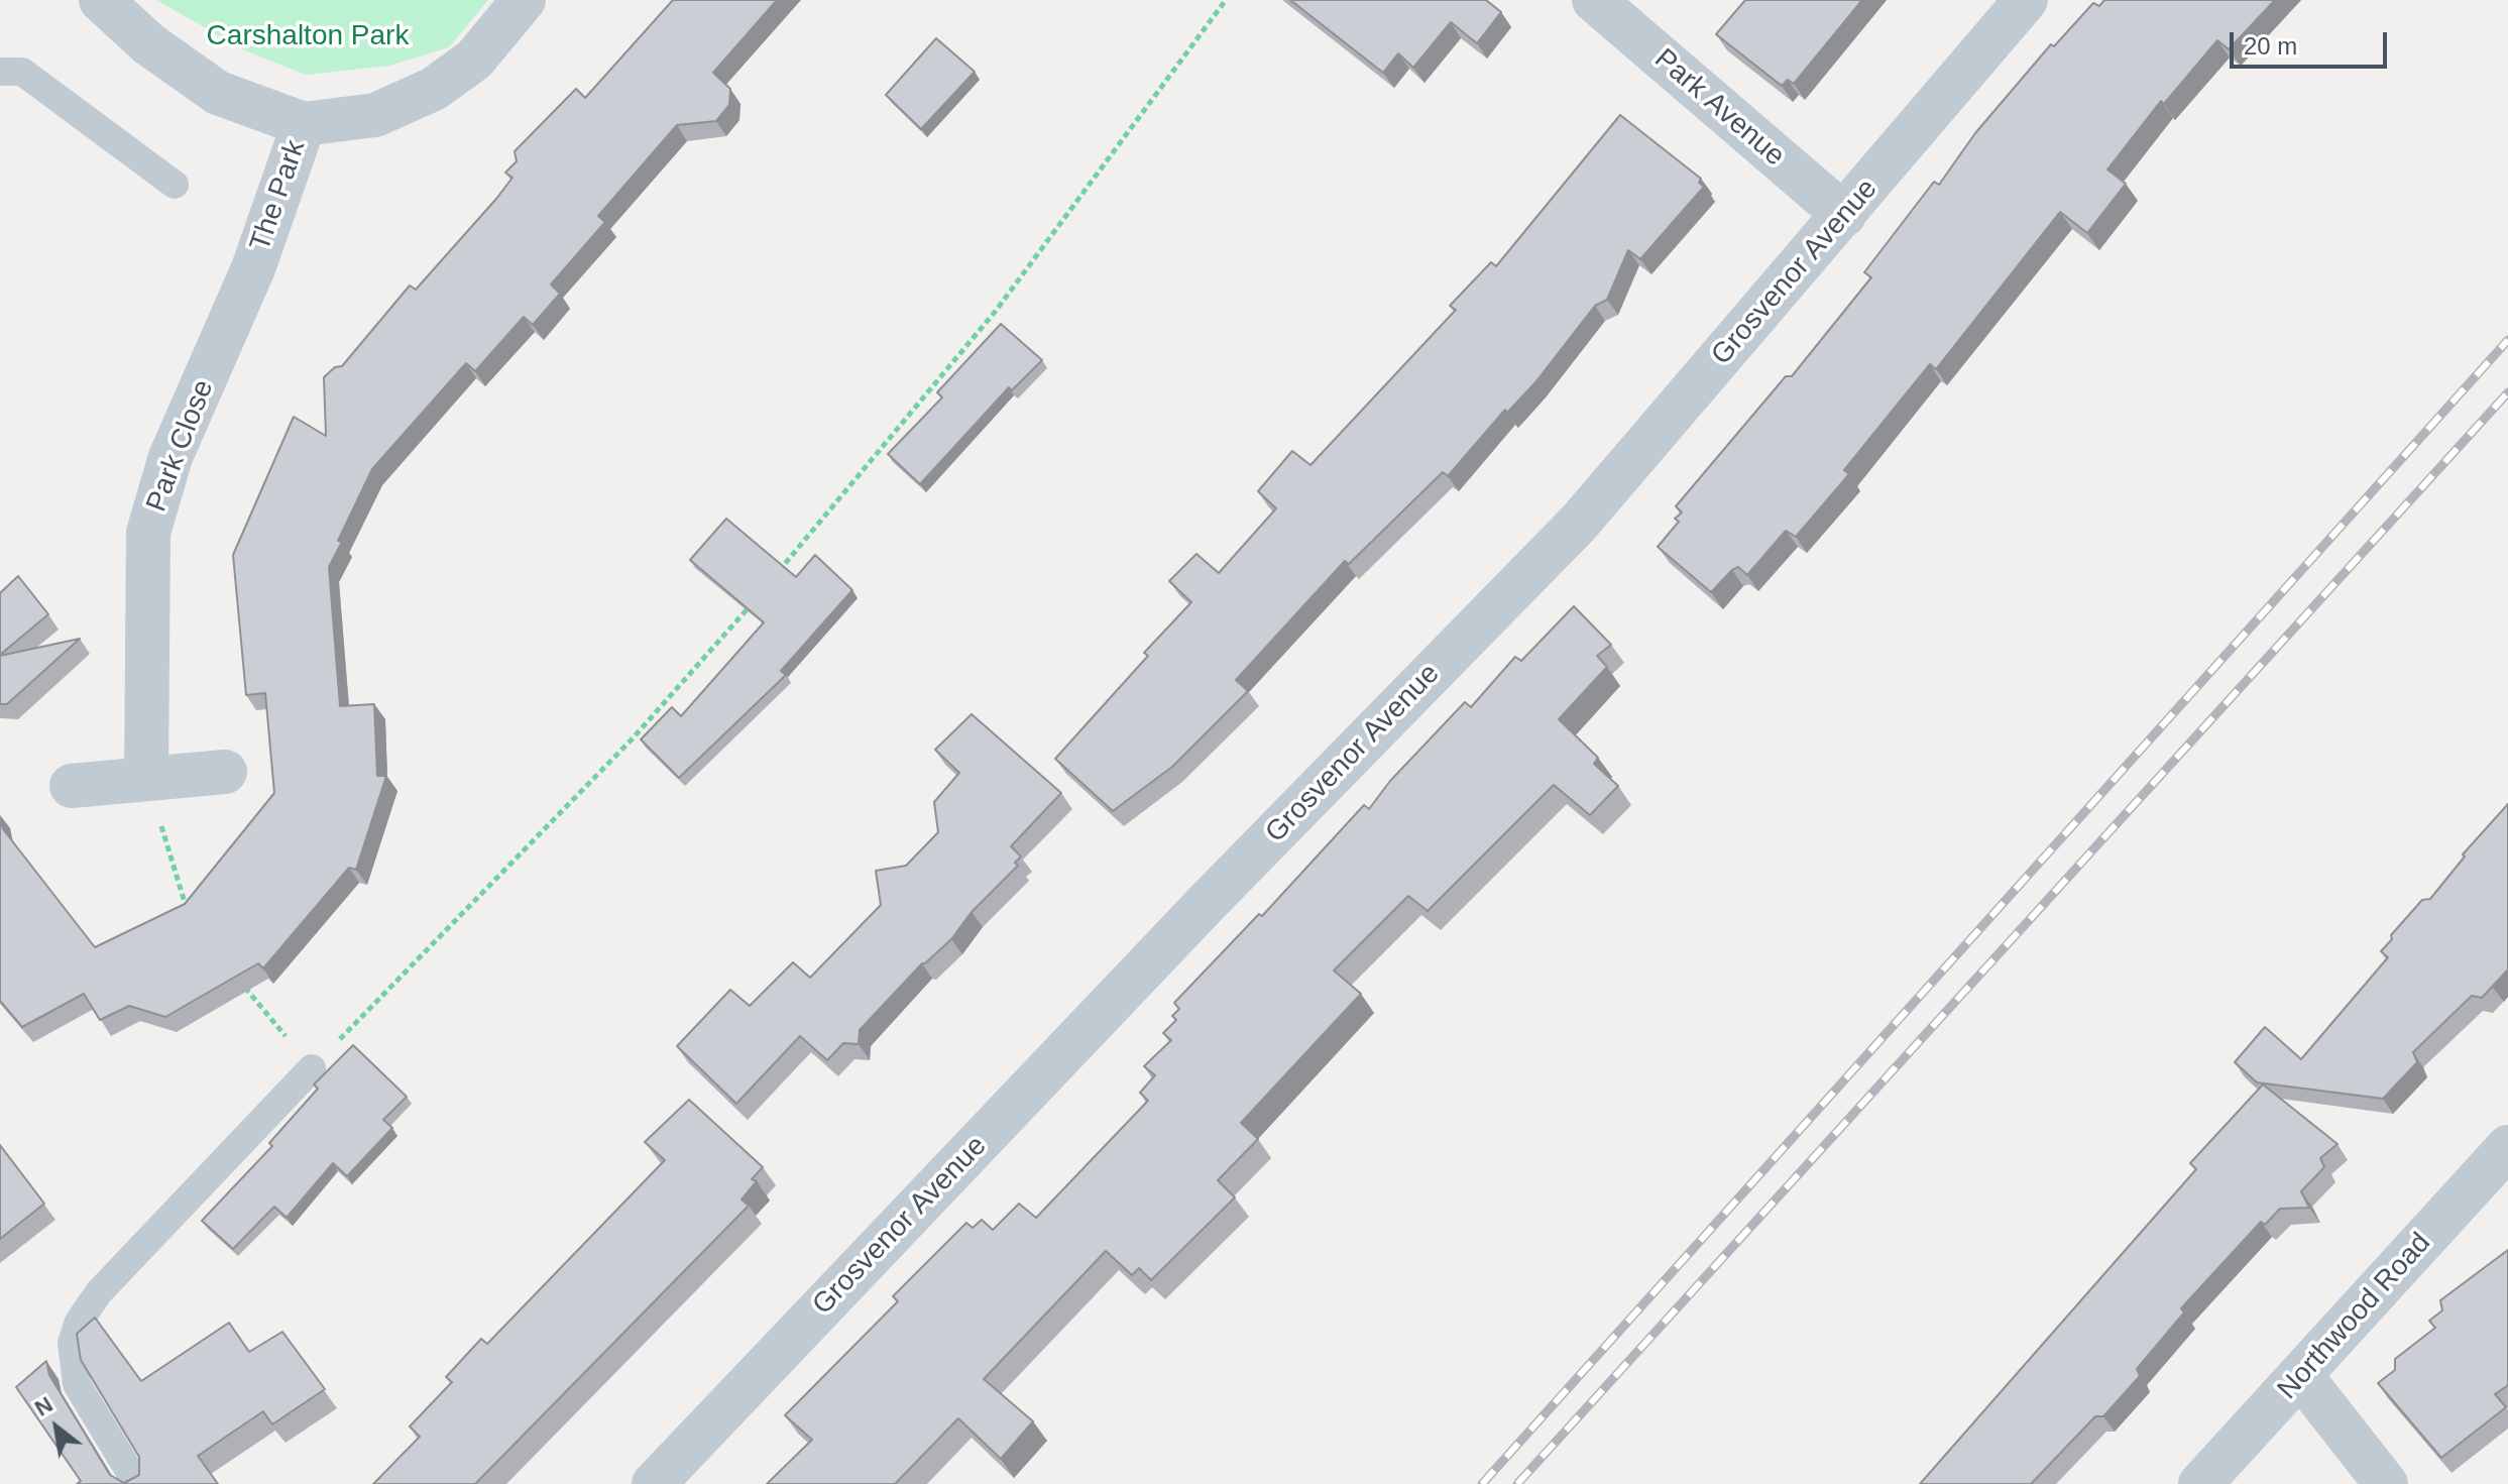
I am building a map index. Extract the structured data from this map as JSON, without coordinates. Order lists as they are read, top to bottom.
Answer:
{
  "streets": {
    "street": [
      "Park Avenue",
      "The Park",
      "Grosvenor Avenue",
      "Park Close",
      "Northwood Road"
    ]
  },
  "crossings": [
    ["Park Avenue", "Grosvenor Avenue"],
    ["The Park", "Park Close"]
  ],
  "parks": ["Carshalton Park"],
  "scale_bar": "20 m",
  "north": "top left"
}
